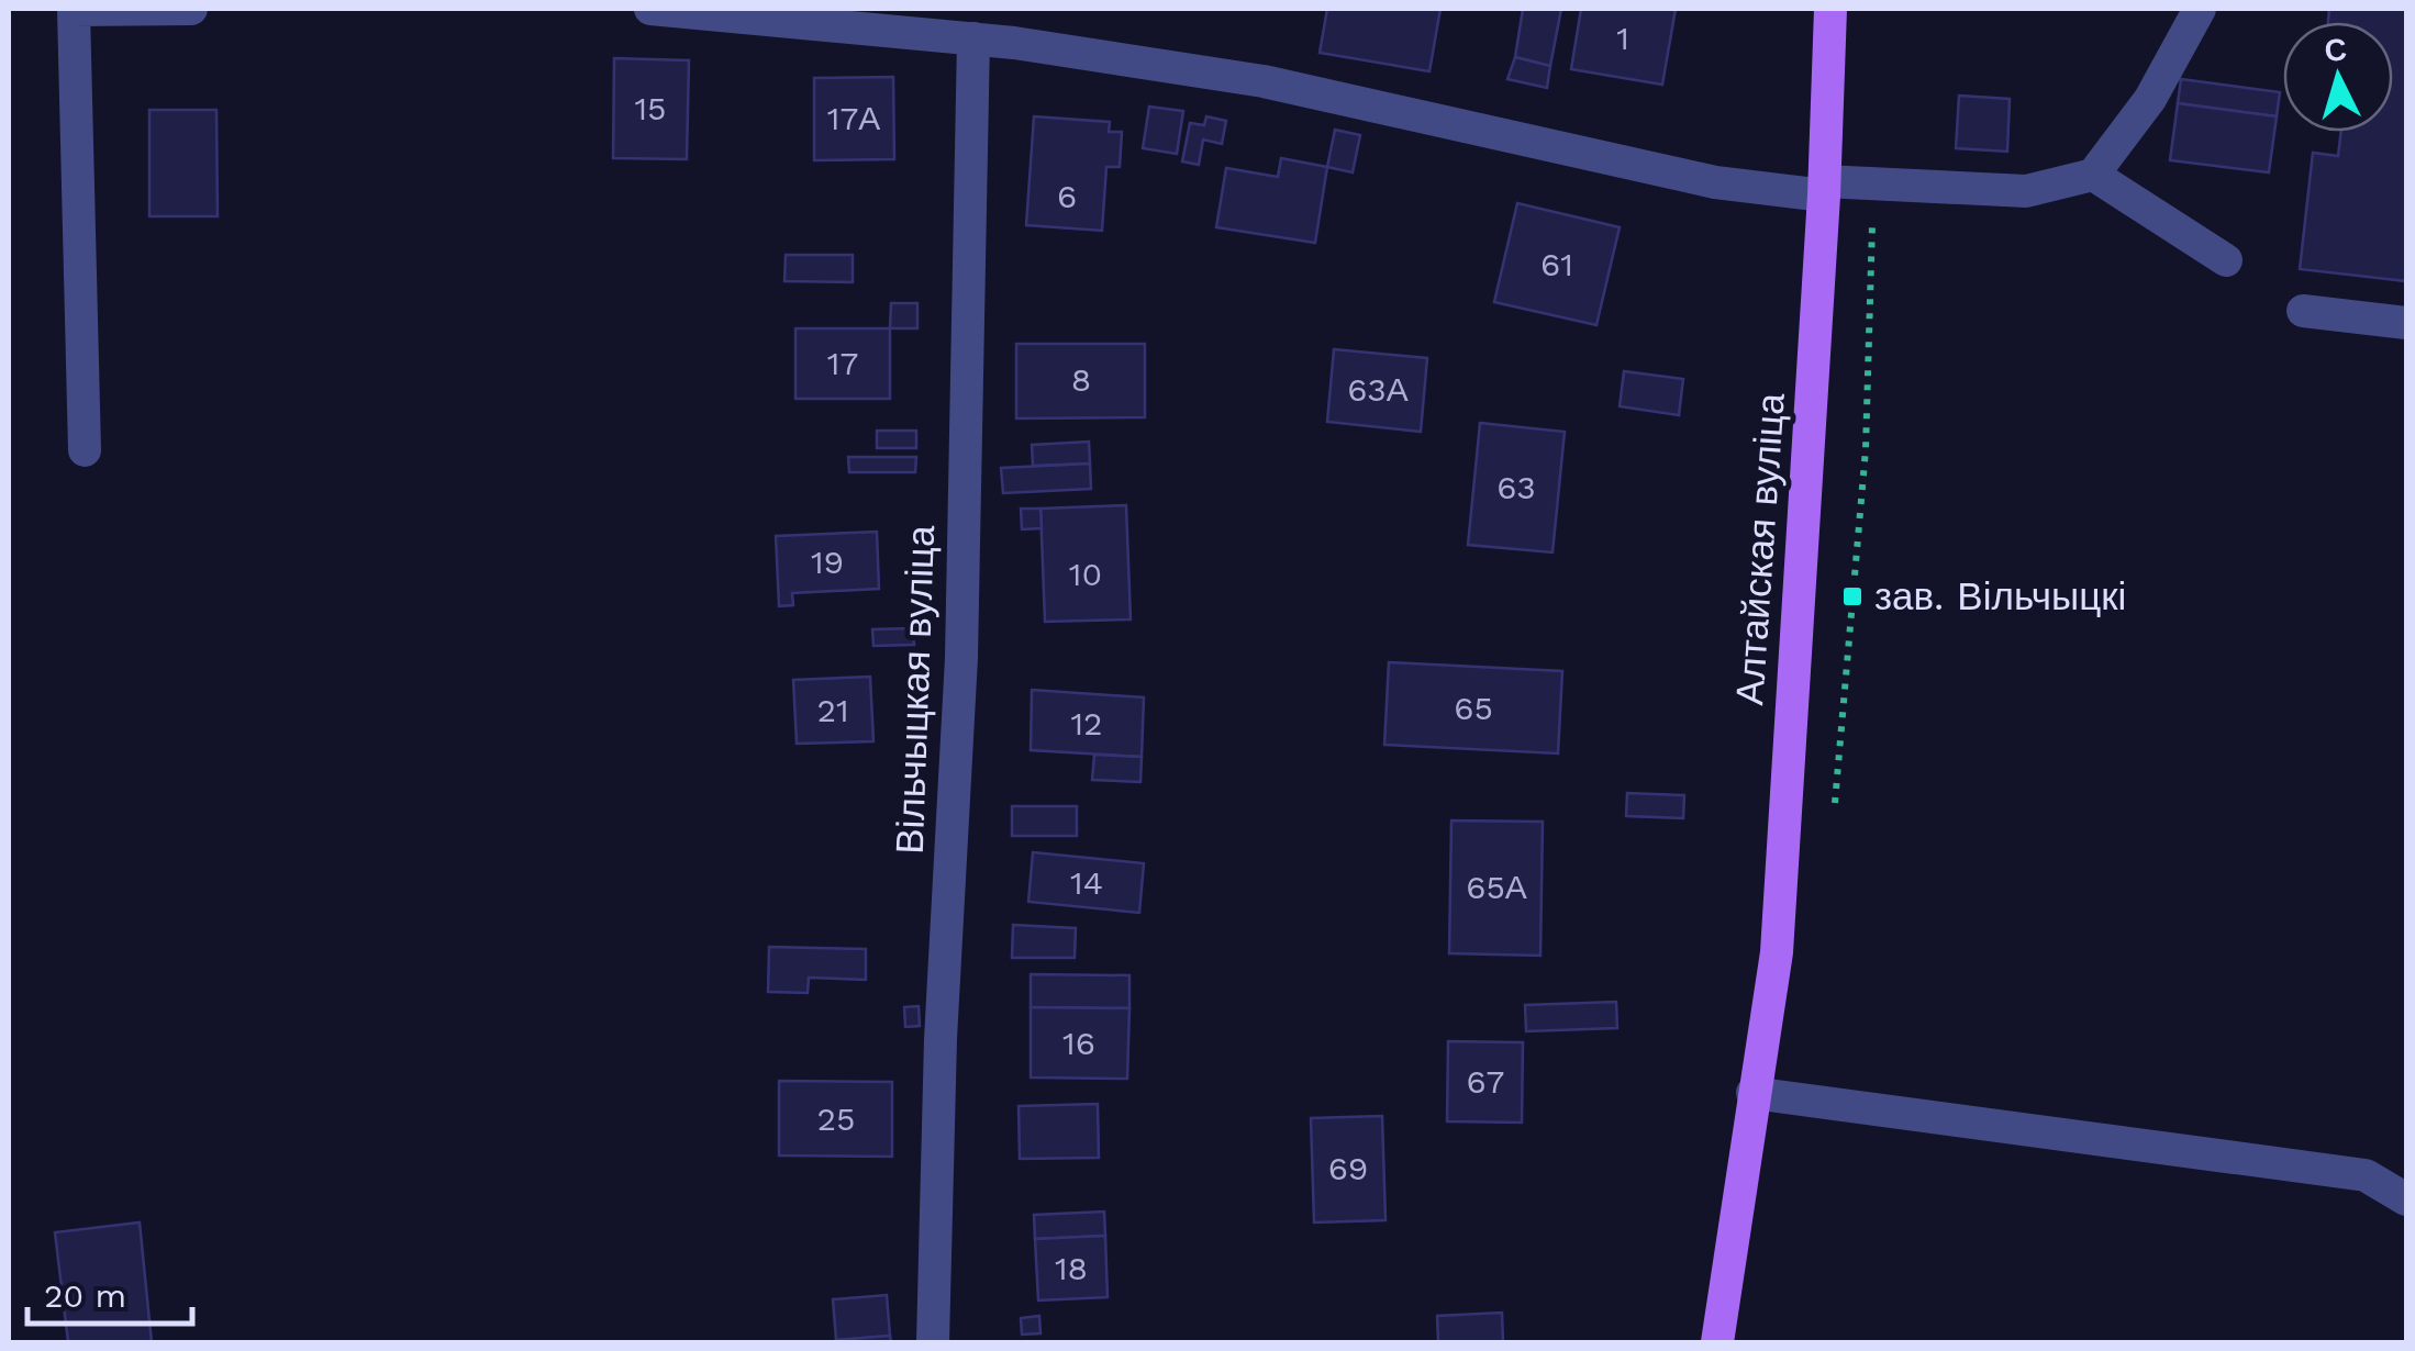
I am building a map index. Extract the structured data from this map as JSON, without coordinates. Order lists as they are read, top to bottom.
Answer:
{
  "streets": {
    "main road": ["Алтайская вуліца"],
    "street": ["Вільчыцкая вуліца"]
  },
  "places": {
    "transit": ["зав. Вільчыцкі"]
  },
  "house_numbers": [
    "1",
    "15",
    "17А",
    "6",
    "61",
    "17",
    "8",
    "63А",
    "63",
    "19",
    "10",
    "65",
    "21",
    "12",
    "14",
    "65А",
    "16",
    "67",
    "25",
    "69",
    "18"
  ],
  "scale_bar": "20 m",
  "north": "top"
}
